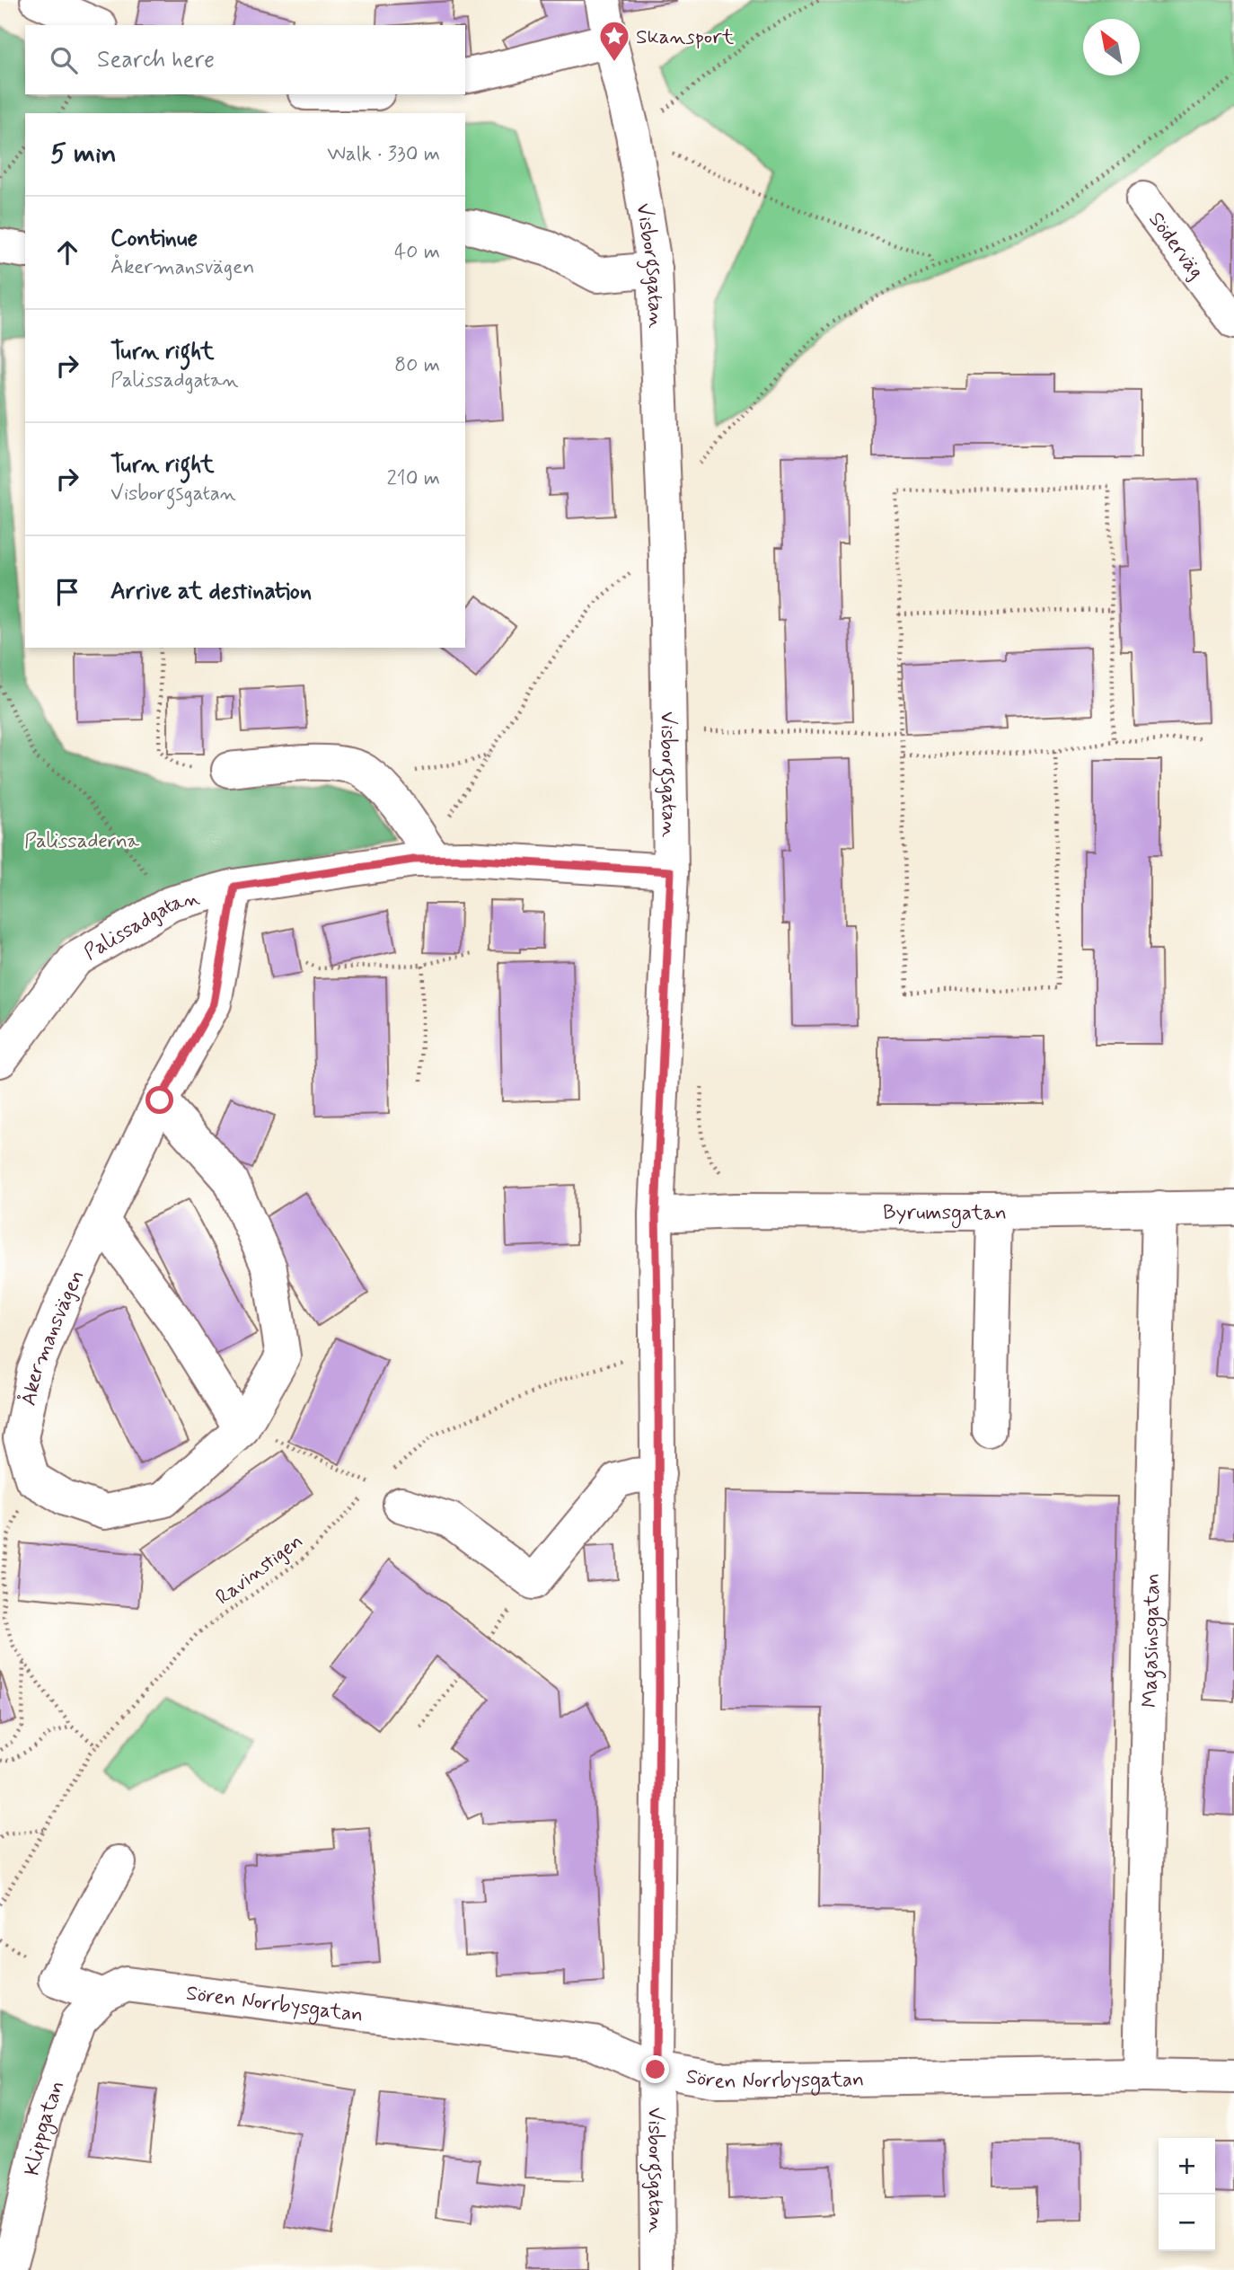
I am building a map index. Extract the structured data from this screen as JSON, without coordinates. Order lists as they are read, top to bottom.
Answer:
{
  "streets": {
    "street": [
      "Söderväg",
      "Visborgsgatan",
      "Palissadgatan",
      "Byrumsgatan",
      "Åkermansvägen",
      "Magasinsgatan",
      "Sören Norrbysgatan",
      "Klippgatan"
    ],
    "path": ["Ravinstigen"]
  },
  "crossings": [
    ["Visborgsgatan", "Palissadgatan"],
    ["Visborgsgatan", "Byrumsgatan"],
    ["Visborgsgatan", "Sören Norrbysgatan"],
    ["Palissadgatan", "Åkermansvägen"],
    ["Byrumsgatan", "Magasinsgatan"],
    ["Magasinsgatan", "Sören Norrbysgatan"],
    ["Sören Norrbysgatan", "Klippgatan"]
  ],
  "parks": ["Palissaderna"],
  "places": {
    "place": ["Skansport"]
  },
  "north": "top left",
  "page": {
    "search": "Search here",
    "heading": ["5 min", "Walk · 330 m"],
    "list": [
      ["Continue", "Åkermansvägen", "40 m"],
      ["Turn right", "Palissadgatan", "80 m"],
      ["Turn right", "Visborgsgatan", "210 m"],
      "Arrive at destination"
    ],
    "map_buttons": ["+", "−"]
  }
}
